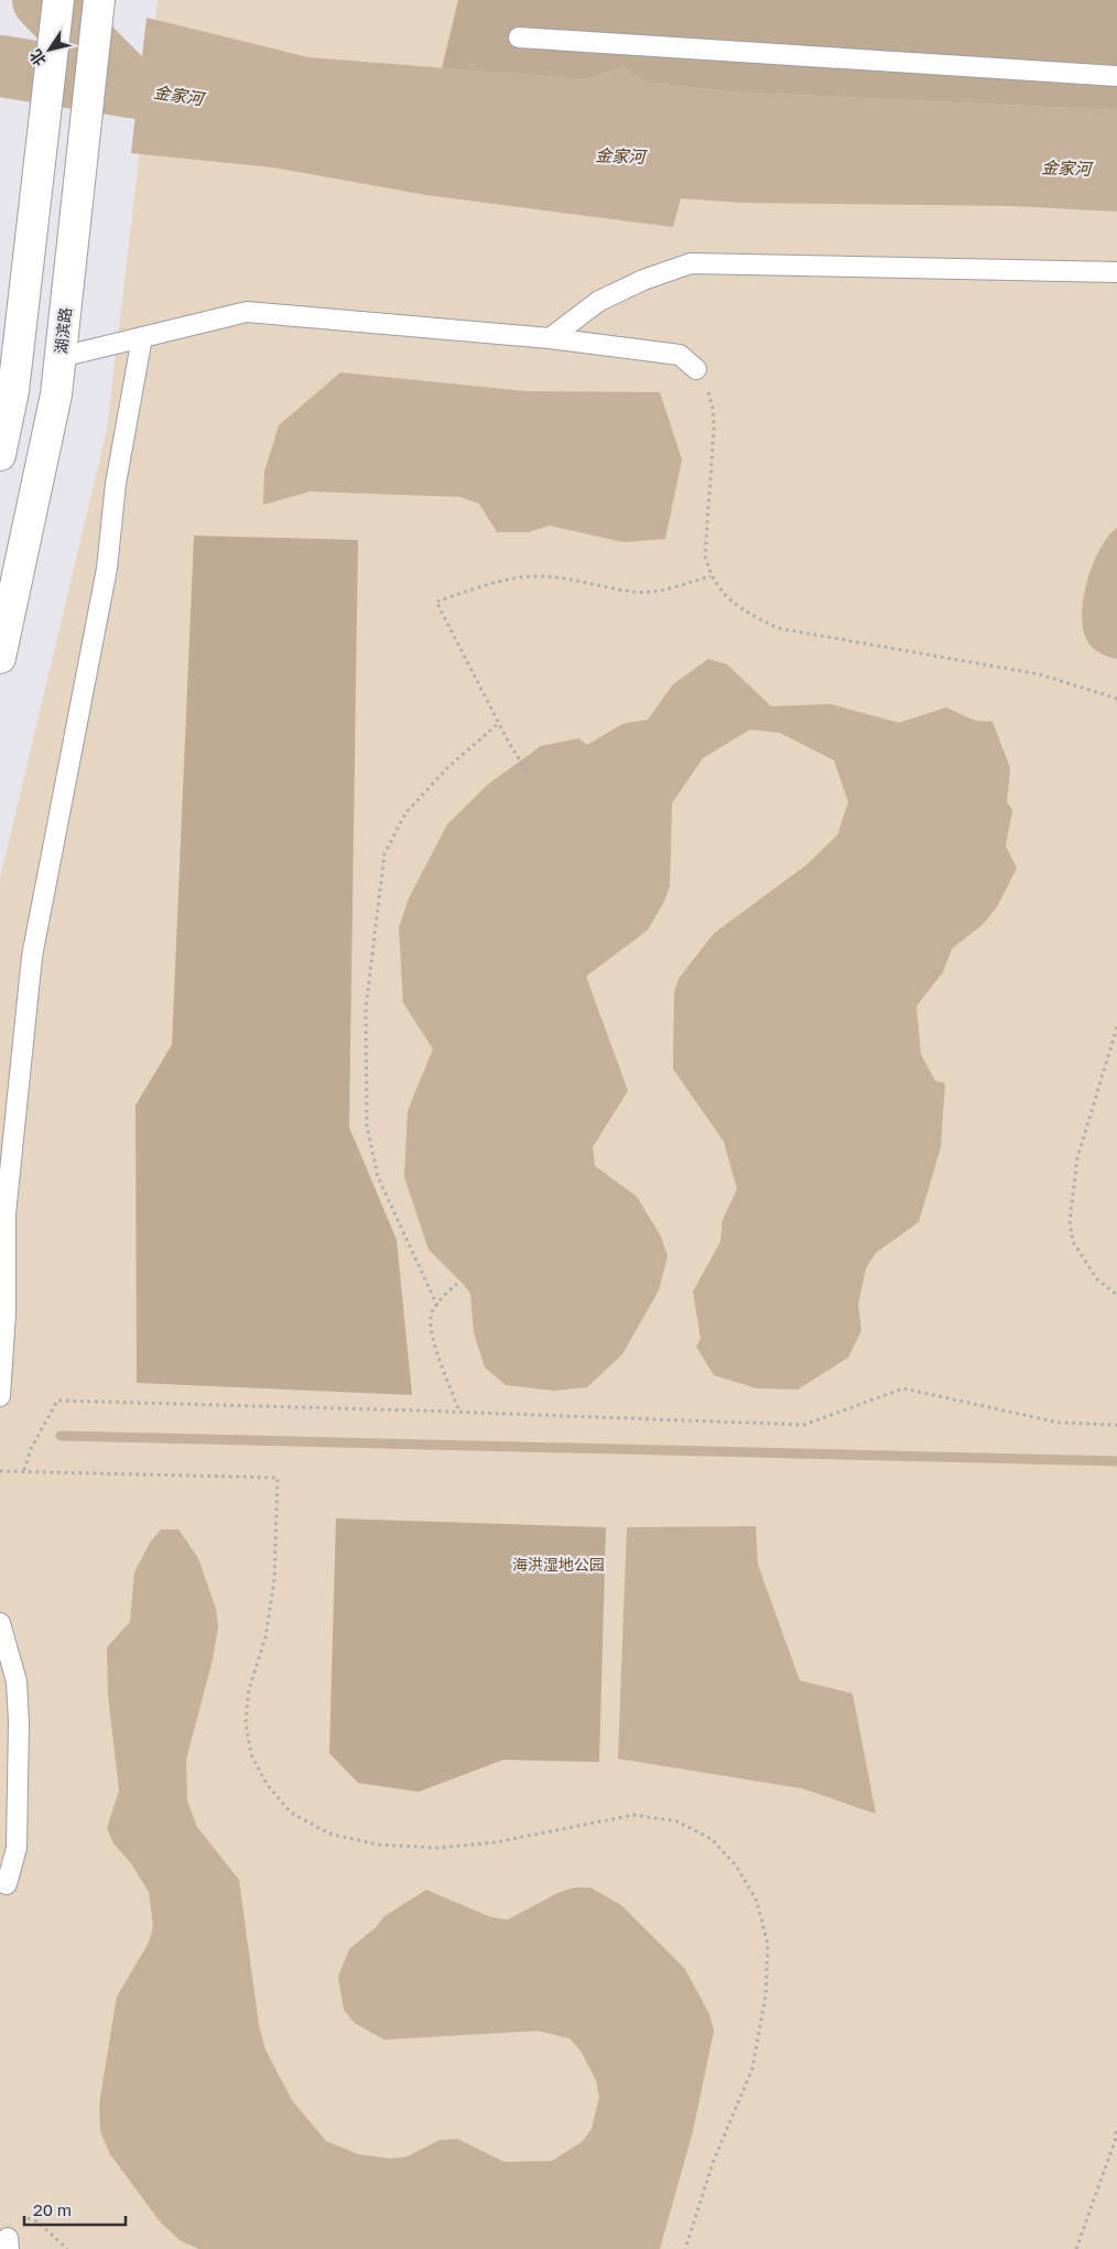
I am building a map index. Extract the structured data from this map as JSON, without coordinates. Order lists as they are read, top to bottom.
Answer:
{
  "streets": {
    "main road": ["湖滨路"]
  },
  "water": ["金家河"],
  "parks": ["海洪湿地公园"],
  "scale_bar": "20 m",
  "north": "bottom left"
}
